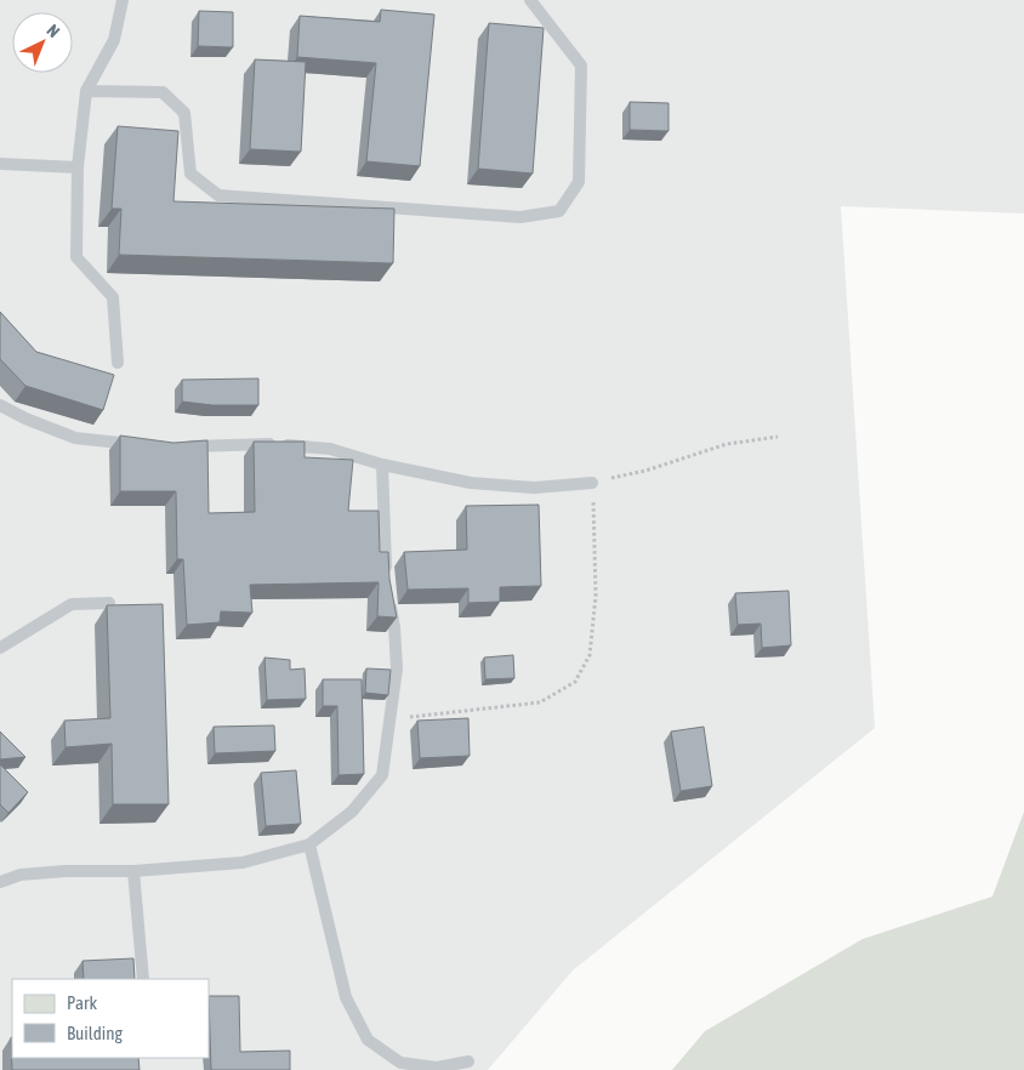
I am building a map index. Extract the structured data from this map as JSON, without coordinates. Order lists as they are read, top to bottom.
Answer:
{
  "legend": ["Park", "Building"],
  "north": "top right"
}
